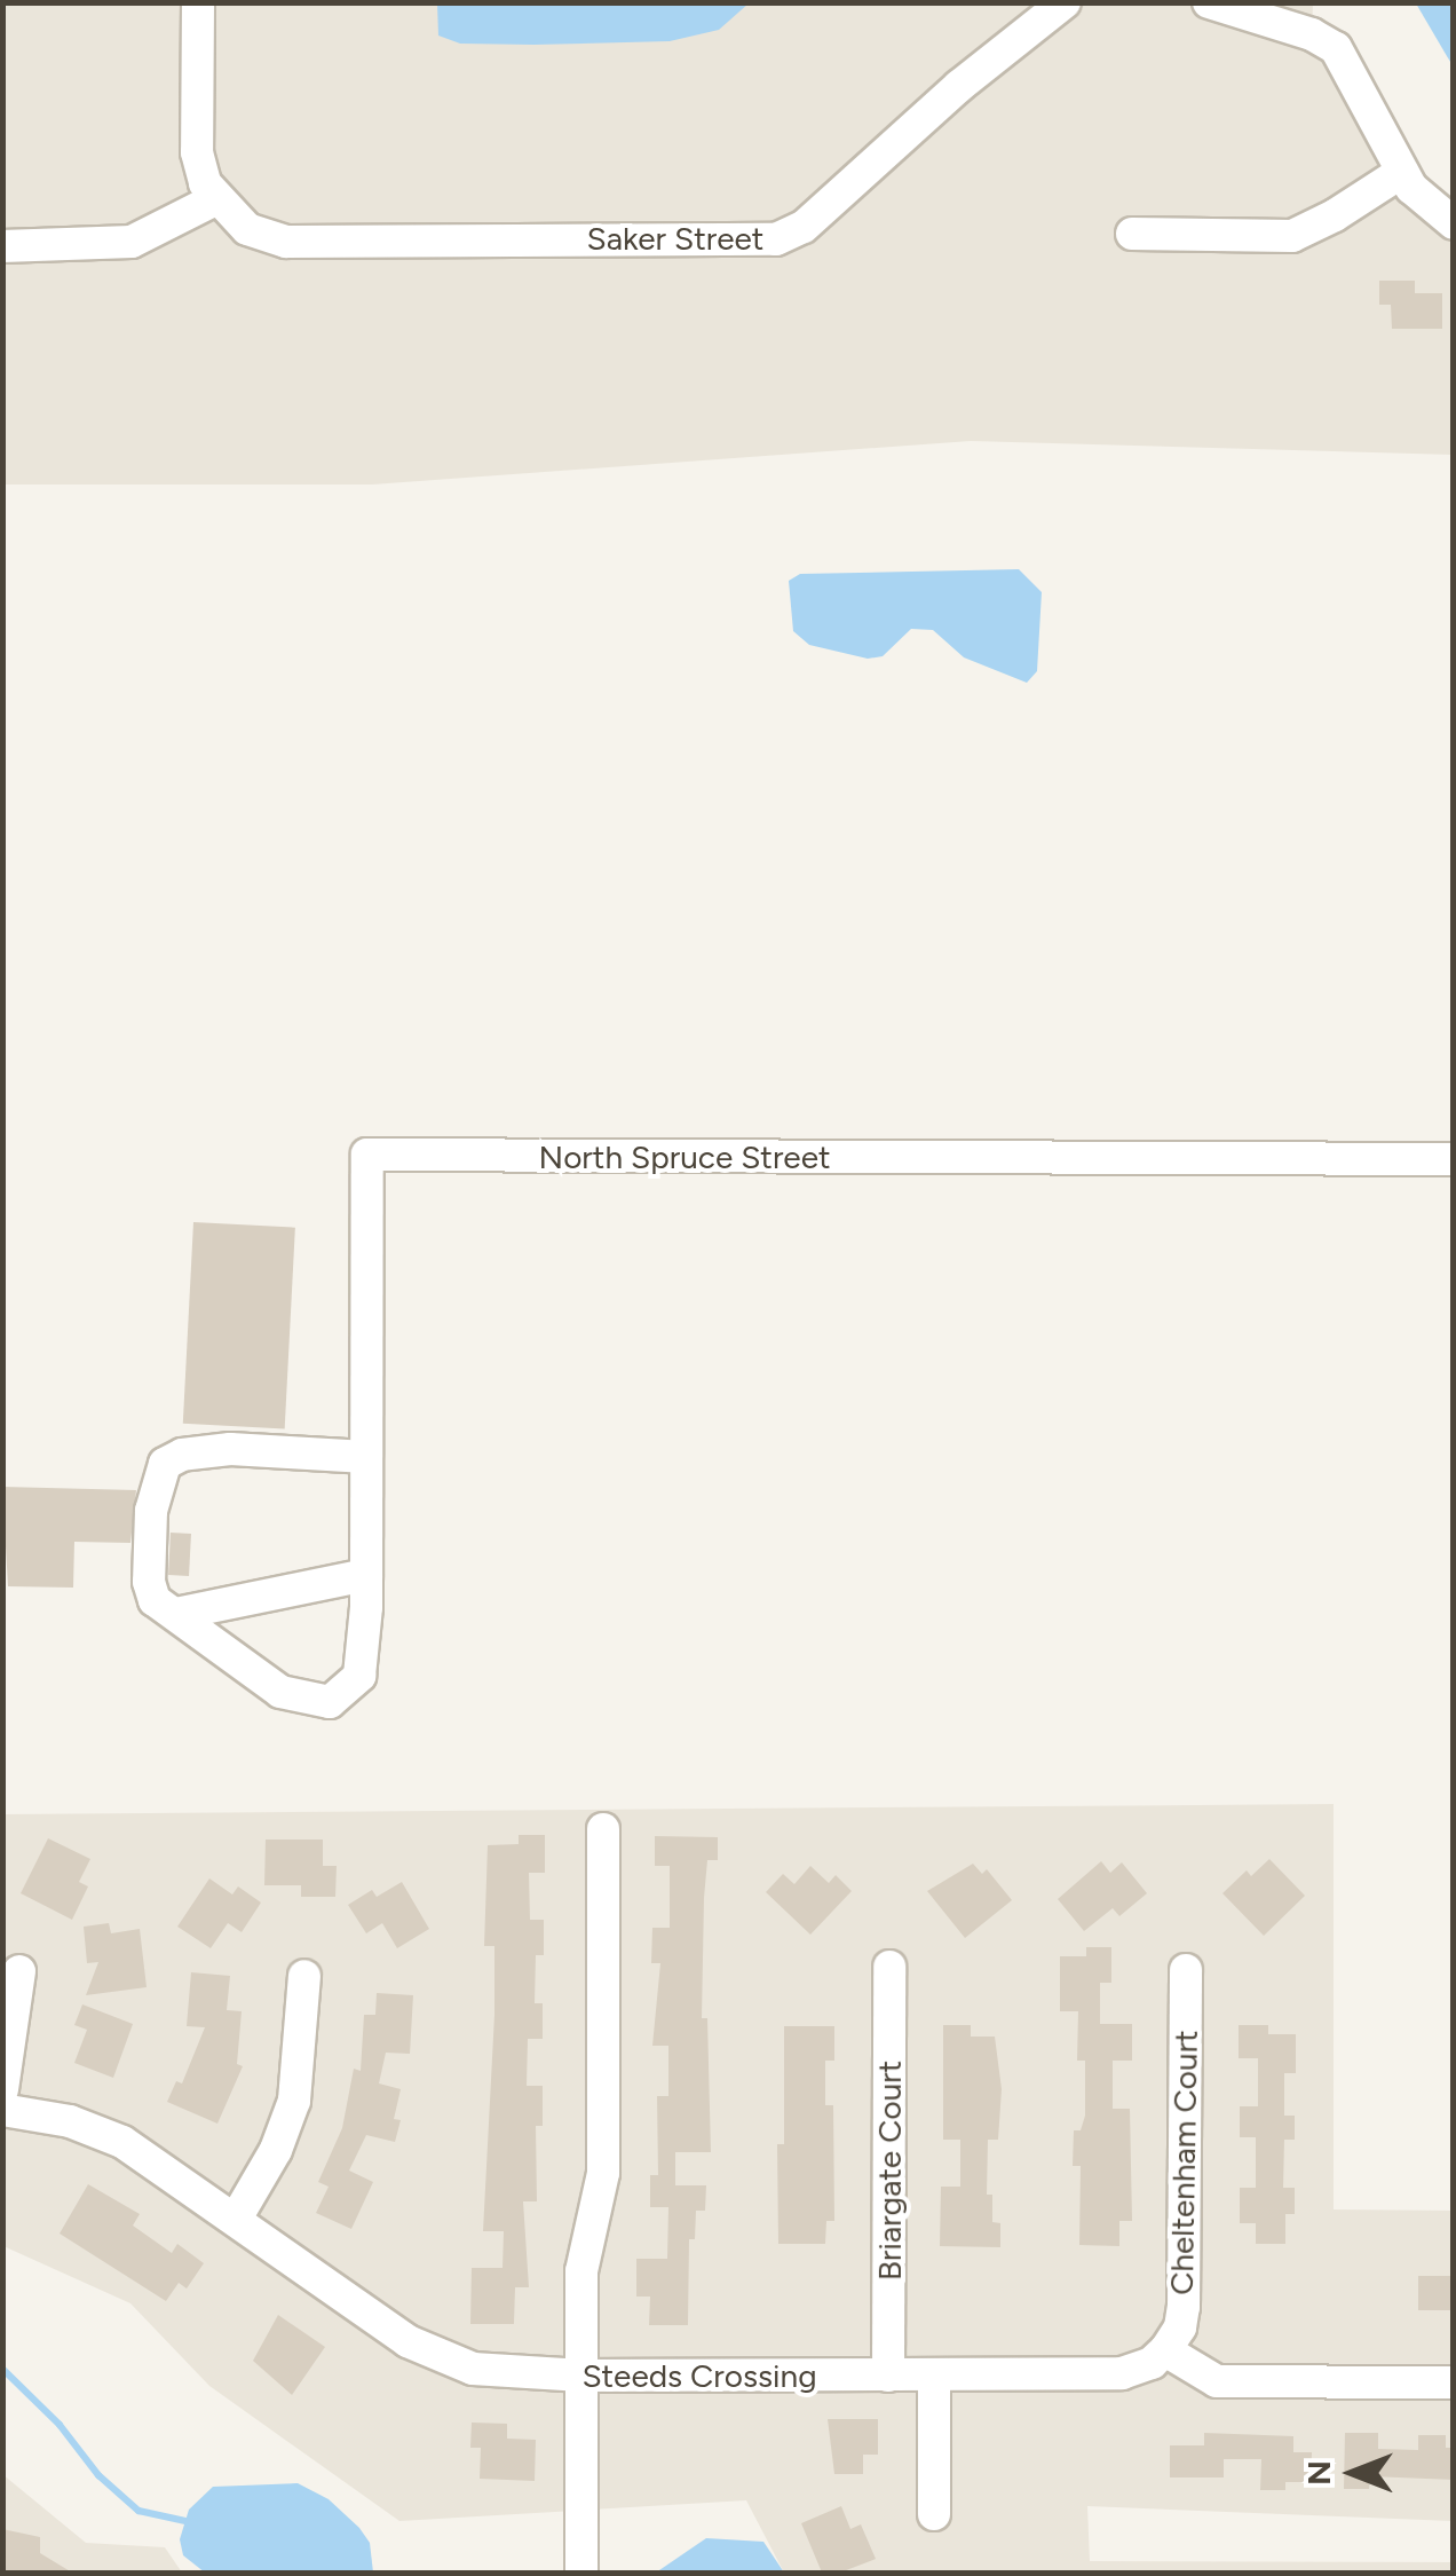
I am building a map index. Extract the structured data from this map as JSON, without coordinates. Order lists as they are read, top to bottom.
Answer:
{
  "streets": {
    "street": [
      "Saker Street",
      "North Spruce Street",
      "Cheltenham Court",
      "Briargate Court",
      "Steeds Crossing"
    ]
  },
  "crossings": [
    ["Cheltenham Court", "Steeds Crossing"],
    ["Briargate Court", "Steeds Crossing"]
  ],
  "north": "left"
}
